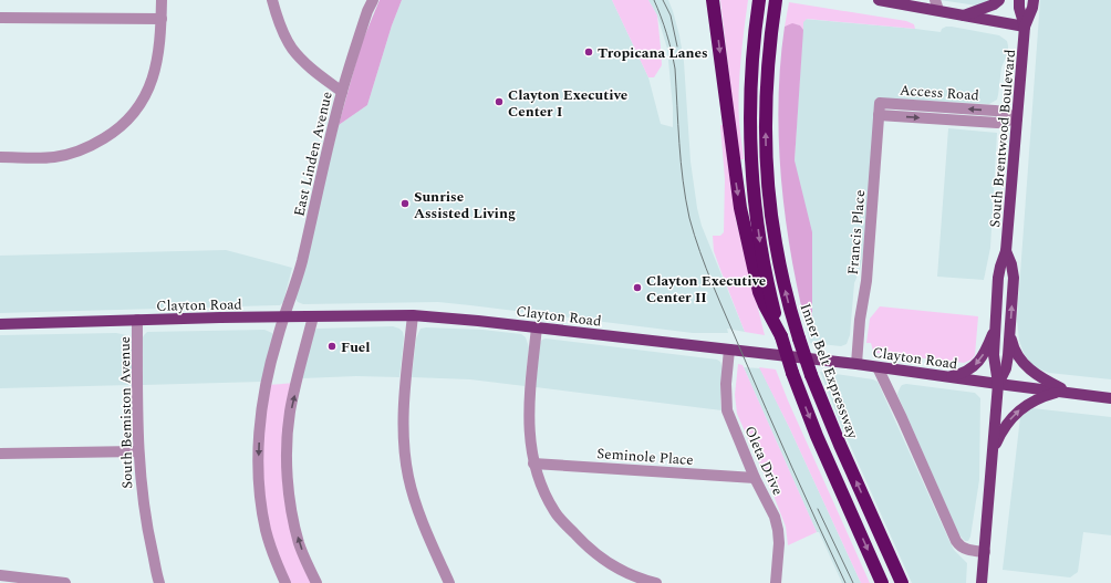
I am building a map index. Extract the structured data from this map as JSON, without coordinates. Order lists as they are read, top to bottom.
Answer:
{
  "streets": {
    "highway": ["Inner Belt Expressway"],
    "main road": ["South Brentwood Boulevard", "Clayton Road"],
    "street": [
      "Access Road",
      "East Linden Avenue",
      "Francis Place",
      "South Bemiston Avenue",
      "Seminole Place",
      "Oleta Drive"
    ]
  },
  "crossings": [
    ["Access Road", "South Brentwood Boulevard"],
    ["Access Road", "Francis Place"],
    ["South Brentwood Boulevard", "Clayton Road"],
    ["East Linden Avenue", "Clayton Road"],
    ["Francis Place", "Clayton Road"],
    ["Clayton Road", "South Bemiston Avenue"],
    ["Clayton Road", "Oleta Drive"],
    ["Seminole Place", "Oleta Drive"]
  ],
  "places": [
    "Tropicana Lanes",
    "Clayton Executive Center I",
    "Sunrise Assisted Living",
    "Clayton Executive Center II",
    "Fuel"
  ]
}
